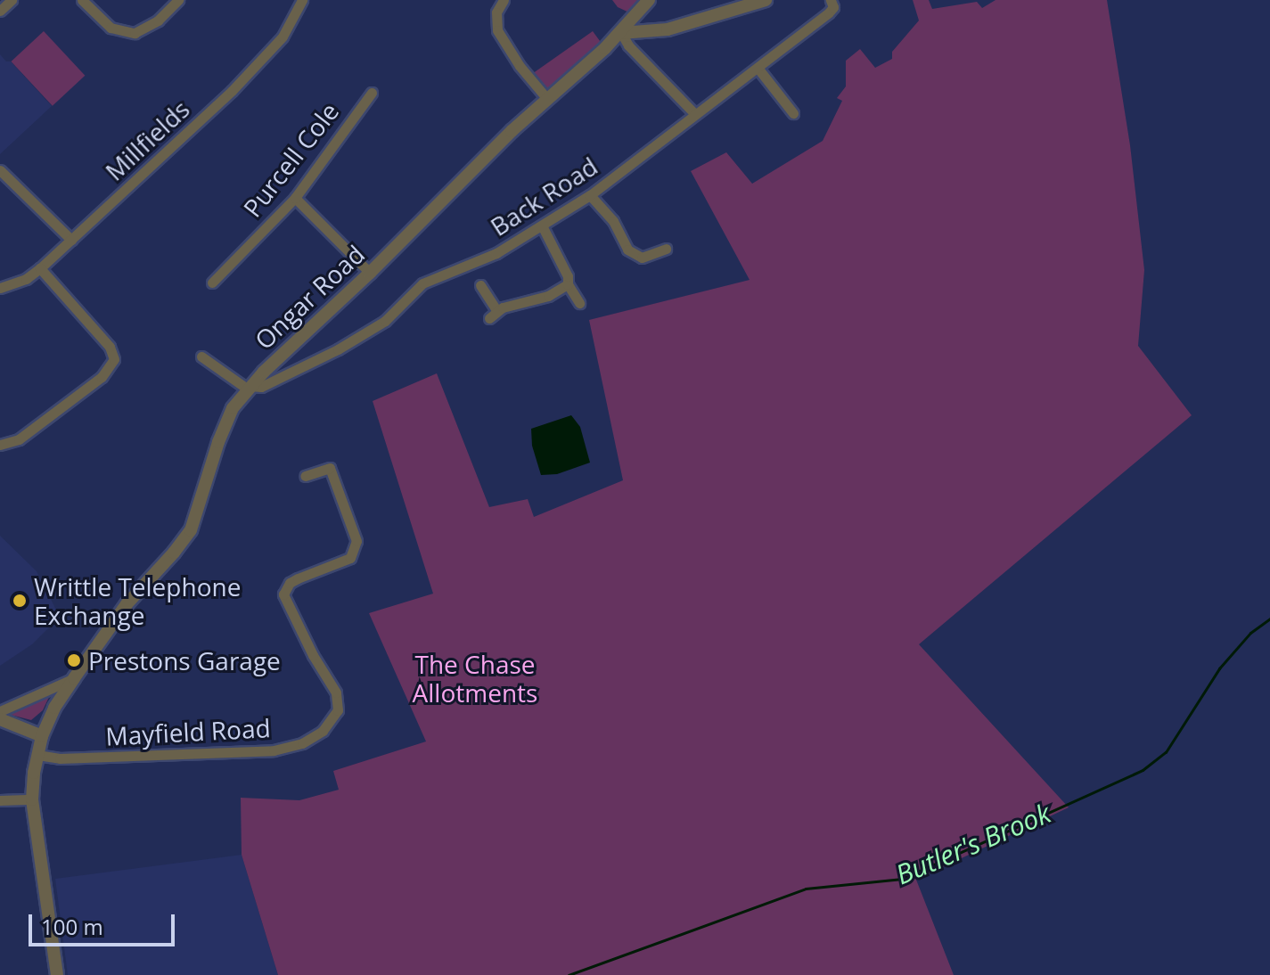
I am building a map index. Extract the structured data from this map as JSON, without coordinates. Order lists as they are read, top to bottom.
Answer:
{
  "streets": {
    "street": [
      "Millfields",
      "Purcell Cole",
      "Back Road",
      "Ongar Road",
      "Mayfield Road"
    ]
  },
  "crossings": [
    ["Back Road", "Ongar Road"],
    ["Ongar Road", "Mayfield Road"]
  ],
  "water": ["Butler's Brook"],
  "parks": ["The Chase Allotments"],
  "places": ["Writtle Telephone Exchange", "Prestons Garage"],
  "scale_bar": "100 m"
}
